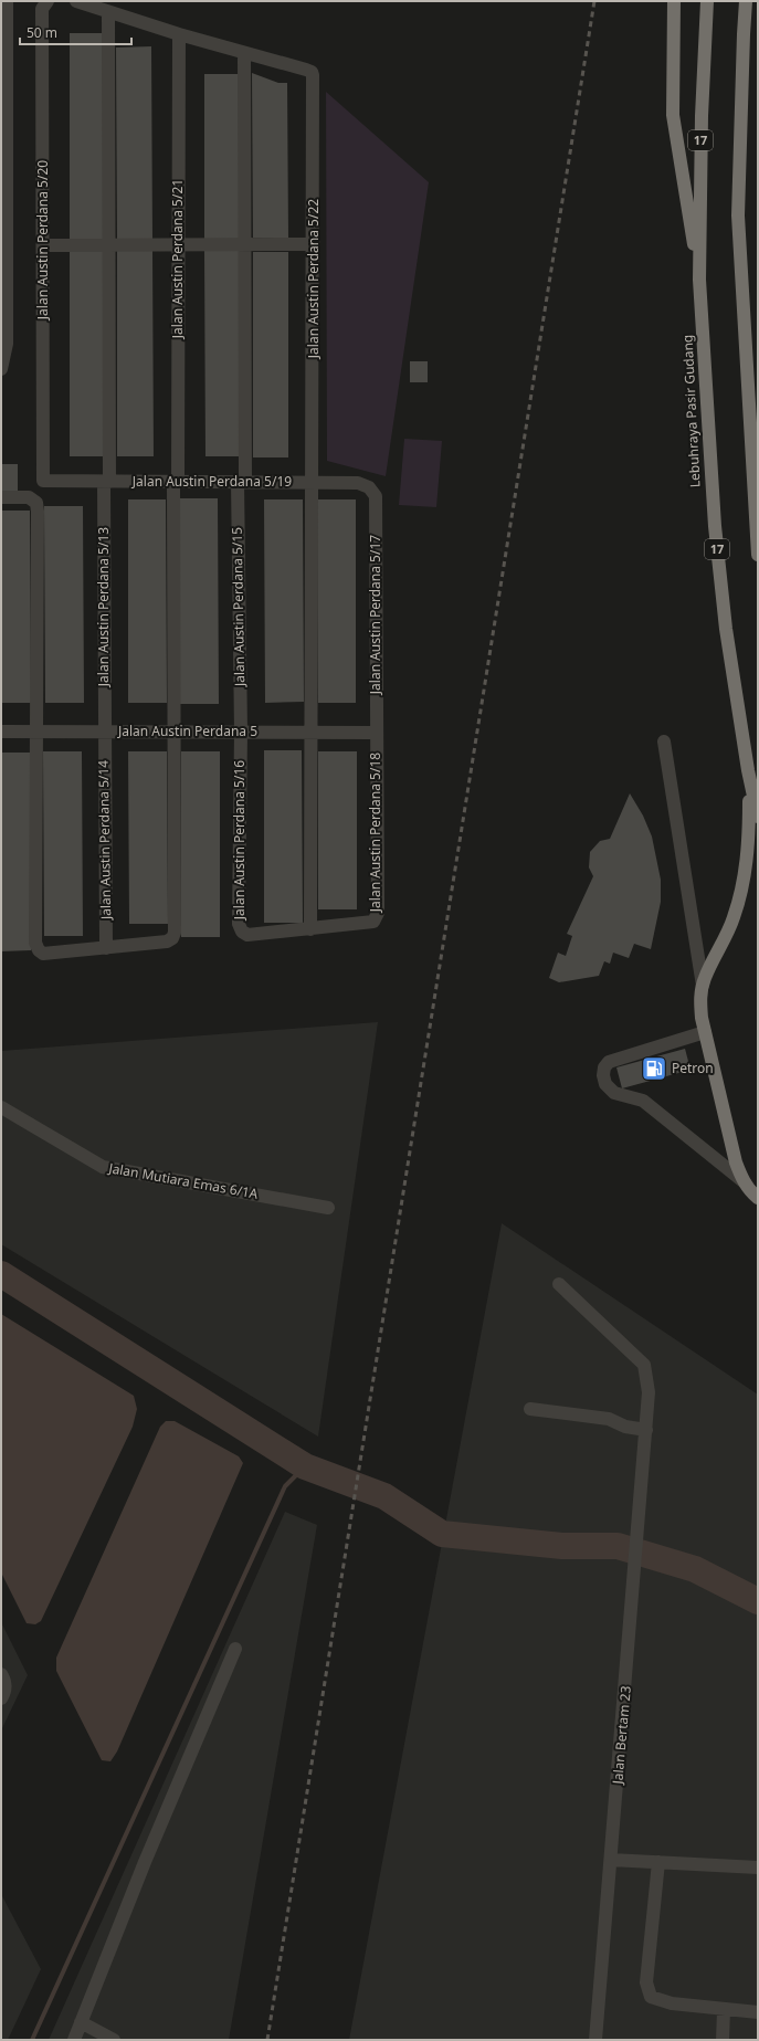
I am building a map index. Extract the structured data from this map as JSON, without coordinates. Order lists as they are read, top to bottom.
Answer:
{
  "streets": {
    "highway": ["17", "Lebuhraya Pasir Gudang"],
    "street": [
      "Jalan Austin Perdana 5/20",
      "Jalan Austin Perdana 5/21",
      "Jalan Austin Perdana 5/22",
      "Jalan Austin Perdana 5/19",
      "Jalan Austin Perdana 5/13",
      "Jalan Austin Perdana 5/15",
      "Jalan Austin Perdana 5/17",
      "Jalan Austin Perdana 5",
      "Jalan Austin Perdana 5/18",
      "Jalan Austin Perdana 5/14",
      "Jalan Austin Perdana 5/16",
      "Jalan Mutiara Emas 6/1A",
      "Jalan Bertam 23"
    ]
  },
  "crossings": [
    ["Jalan Austin Perdana 5/20", "Jalan Austin Perdana 5/19"],
    ["Jalan Austin Perdana 5/21", "Jalan Austin Perdana 5/19"],
    ["Jalan Austin Perdana 5/21", "Jalan Austin Perdana 5"],
    ["Jalan Austin Perdana 5/21", "Jalan Austin Perdana 5/14"],
    ["Jalan Austin Perdana 5/22", "Jalan Austin Perdana 5/19"],
    ["Jalan Austin Perdana 5/22", "Jalan Austin Perdana 5/15"],
    ["Jalan Austin Perdana 5/22", "Jalan Austin Perdana 5"],
    ["Jalan Austin Perdana 5/22", "Jalan Austin Perdana 5/18"],
    ["Jalan Austin Perdana 5/22", "Jalan Austin Perdana 5/16"],
    ["Jalan Austin Perdana 5/19", "Jalan Austin Perdana 5/13"],
    ["Jalan Austin Perdana 5/19", "Jalan Austin Perdana 5/15"],
    ["Jalan Austin Perdana 5/19", "Jalan Austin Perdana 5/17"],
    ["Jalan Austin Perdana 5/13", "Jalan Austin Perdana 5"],
    ["Jalan Austin Perdana 5/13", "Jalan Austin Perdana 5/14"],
    ["Jalan Austin Perdana 5/15", "Jalan Austin Perdana 5"],
    ["Jalan Austin Perdana 5/15", "Jalan Austin Perdana 5/16"],
    ["Jalan Austin Perdana 5/17", "Jalan Austin Perdana 5"],
    ["Jalan Austin Perdana 5/17", "Jalan Austin Perdana 5/18"],
    ["Jalan Austin Perdana 5", "Jalan Austin Perdana 5/18"],
    ["Jalan Austin Perdana 5", "Jalan Austin Perdana 5/14"],
    ["Jalan Austin Perdana 5", "Jalan Austin Perdana 5/16"],
    ["Jalan Austin Perdana 5/18", "Jalan Austin Perdana 5/16"]
  ],
  "places": {
    "fuel station": ["Petron"]
  },
  "scale_bar": "50 m"
}
